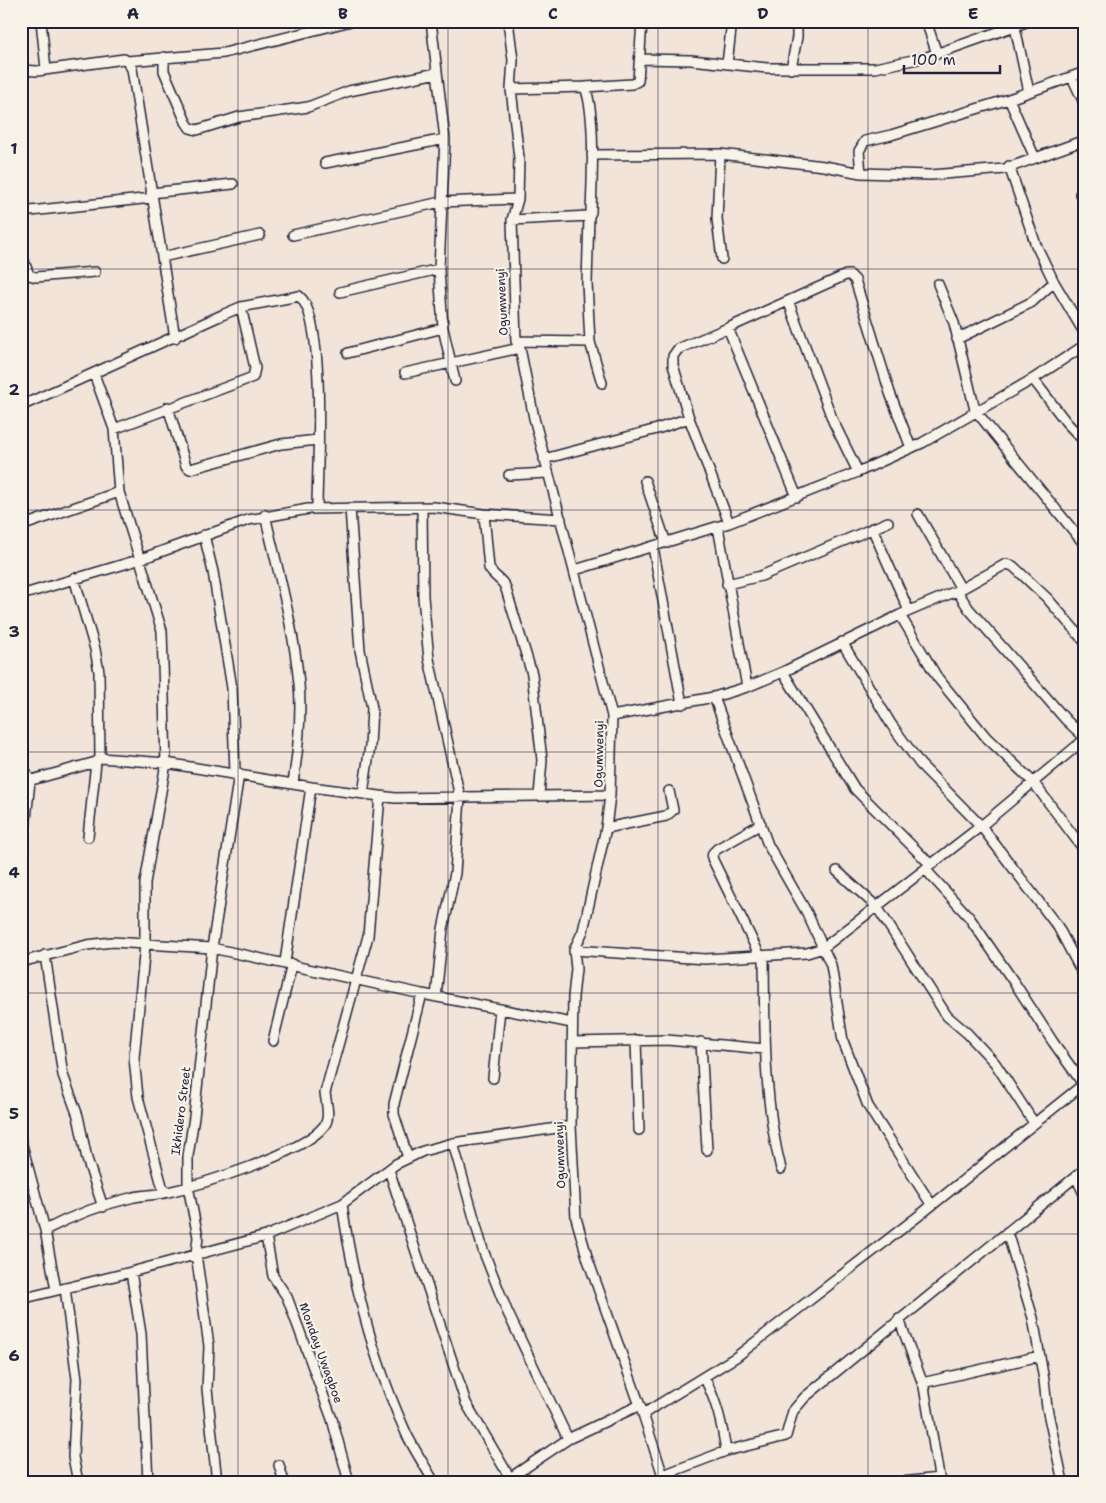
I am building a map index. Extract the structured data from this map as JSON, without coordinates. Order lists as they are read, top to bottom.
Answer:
{
  "streets": {
    "street": ["Ogumwenyi", "Ikhidero Street", "Monday Uwagboe"]
  },
  "scale_bar": "100 m",
  "grid": {
    "columns": [
      "A",
      "B",
      "C",
      "D",
      "E"
    ],
    "rows": [
      "1",
      "2",
      "3",
      "4",
      "5",
      "6"
    ]
  }
}
